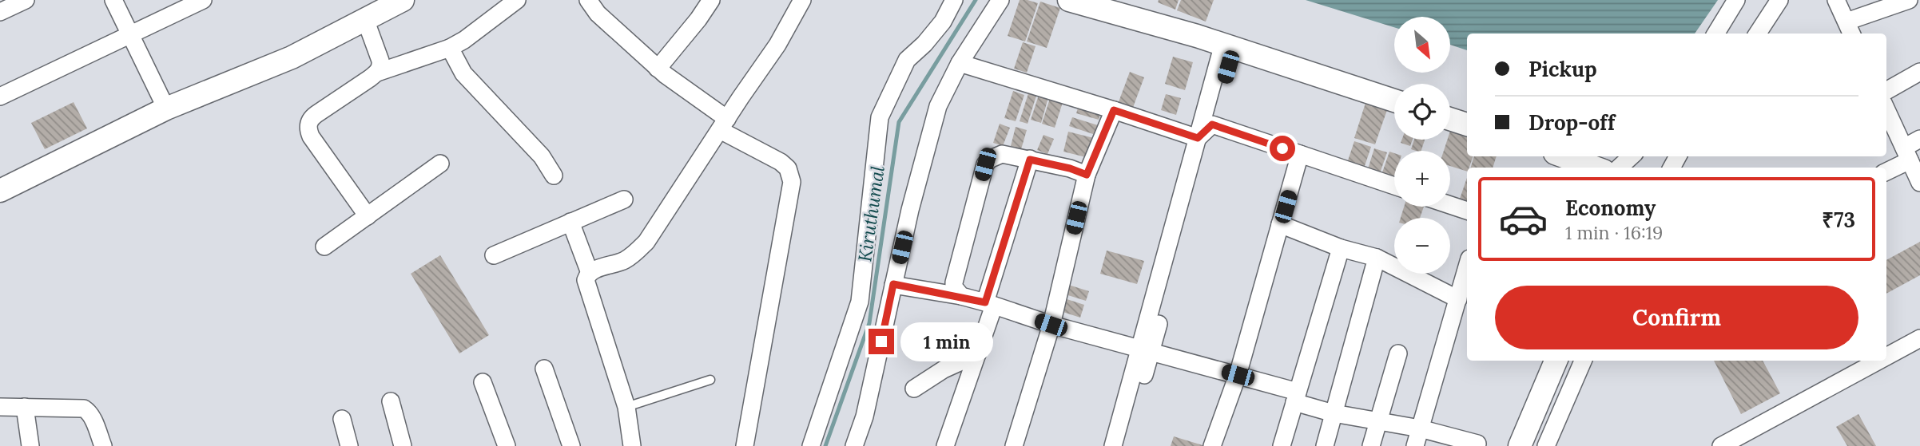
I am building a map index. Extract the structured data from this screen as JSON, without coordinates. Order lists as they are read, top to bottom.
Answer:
{
  "water": ["Kiruthumal"],
  "north": "bottom right",
  "page": {
    "map_buttons": ["+", "−"],
    "banner": ["Pickup", "Drop-off"],
    "list": [
      {
        "name": "Economy",
        "note": "1 min · 16:19",
        "value": "₹73"
      }
    ],
    "buttons": "Confirm",
    "bubble": "1 min"
  }
}
